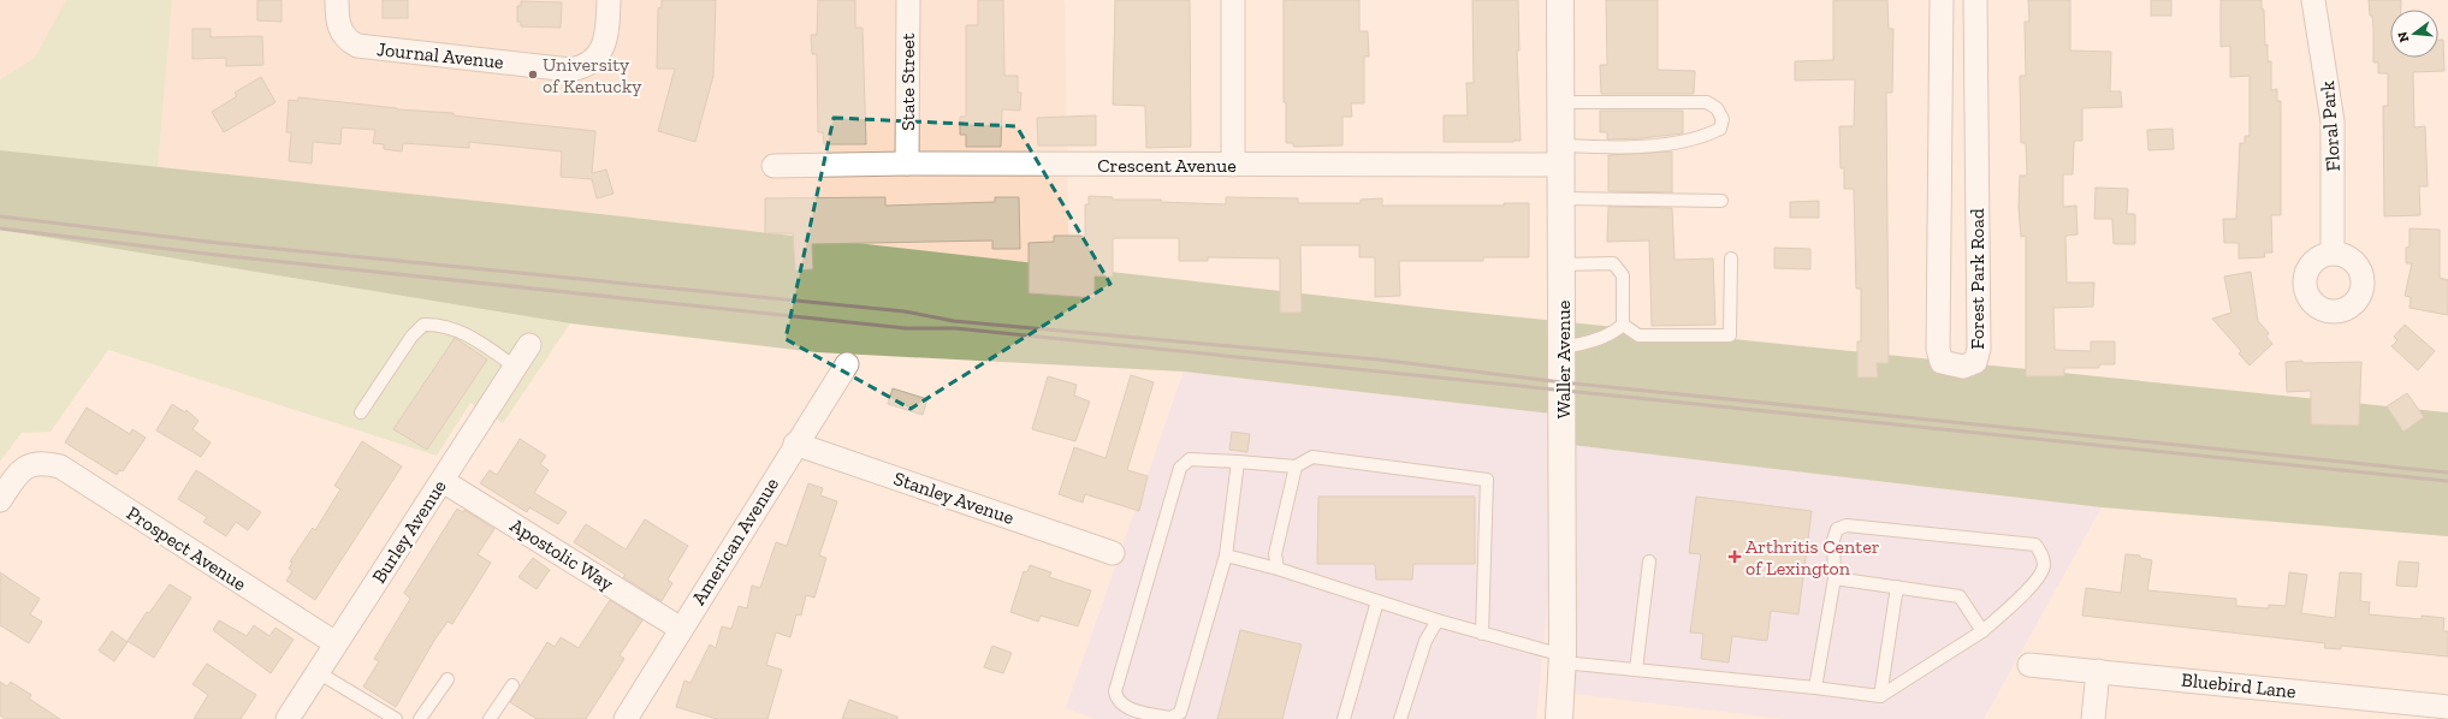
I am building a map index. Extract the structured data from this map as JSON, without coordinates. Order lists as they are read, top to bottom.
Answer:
{
  "streets": {
    "main road": ["Waller Avenue"],
    "street": [
      "Journal Avenue",
      "State Street",
      "Floral Park",
      "Crescent Avenue",
      "Forest Park Road",
      "Stanley Avenue",
      "Burley Avenue",
      "American Avenue",
      "Prospect Avenue",
      "Apostolic Way",
      "Bluebird Lane"
    ]
  },
  "crossings": [
    ["State Street", "Crescent Avenue"],
    ["Crescent Avenue", "Waller Avenue"],
    ["Stanley Avenue", "American Avenue"],
    ["Burley Avenue", "Prospect Avenue"],
    ["Burley Avenue", "Apostolic Way"],
    ["American Avenue", "Apostolic Way"]
  ],
  "places": {
    "other": ["University of Kentucky"],
    "health": ["Arthritis Center of Lexington"]
  },
  "north": "left"
}
